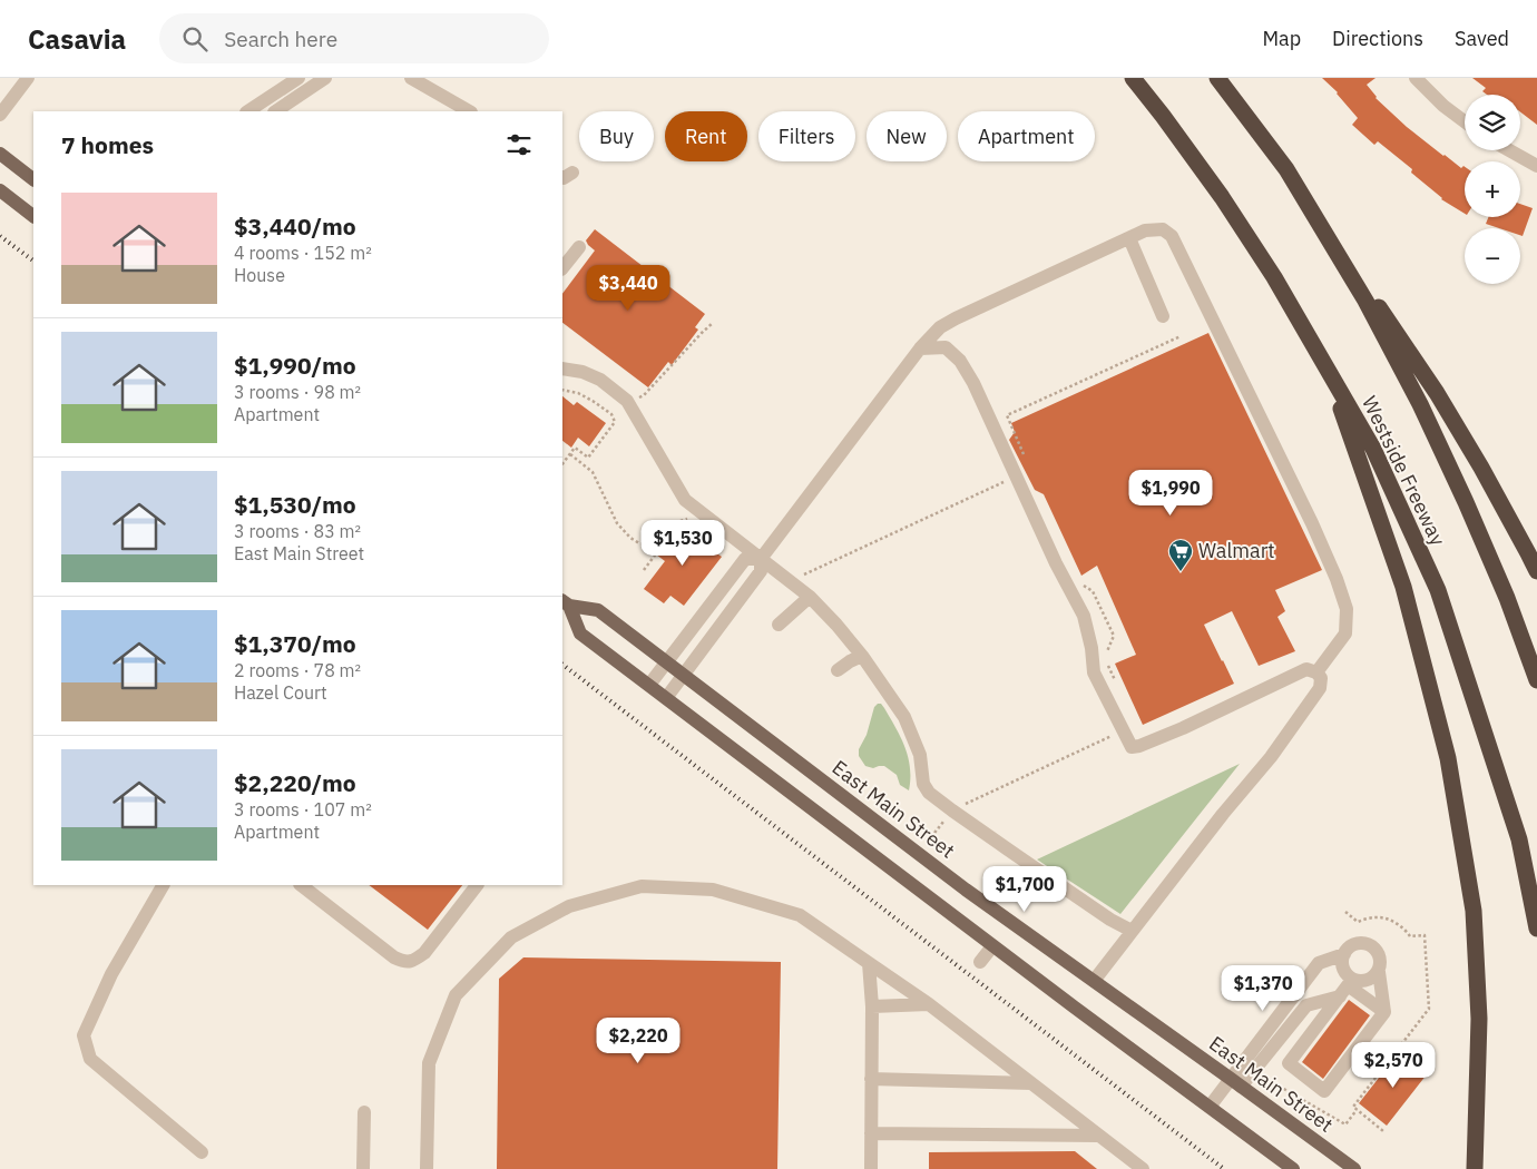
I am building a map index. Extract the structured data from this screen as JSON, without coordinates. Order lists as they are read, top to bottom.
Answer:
{
  "streets": {
    "highway": ["Westside Freeway"],
    "main road": ["East Main Street"]
  },
  "places": {
    "supermarket": ["Walmart"]
  },
  "page": {
    "header": "Casavia",
    "search": "Search here",
    "nav": ["Map", "Directions", "Saved"],
    "map_buttons": ["+", "−"],
    "chip": [
      "Buy",
      "Rent",
      "Filters",
      "New",
      "Apartment"
    ],
    "heading": "7 homes",
    "list": [
      {
        "name": "$3,440/mo",
        "note": "4 rooms · 152 m² · House"
      },
      {
        "name": "$1,990/mo",
        "note": "3 rooms · 98 m² · Apartment"
      },
      {
        "name": "$1,530/mo",
        "note": "3 rooms · 83 m² · East Main Street"
      },
      {
        "name": "$1,370/mo",
        "note": "2 rooms · 78 m² · Hazel Court"
      },
      {
        "name": "$2,220/mo",
        "note": "3 rooms · 107 m² · Apartment"
      }
    ],
    "price": [
      "$3,440",
      "$1,990",
      "$1,530",
      "$1,700",
      "$1,370",
      "$2,220",
      "$2,570"
    ]
  }
}
